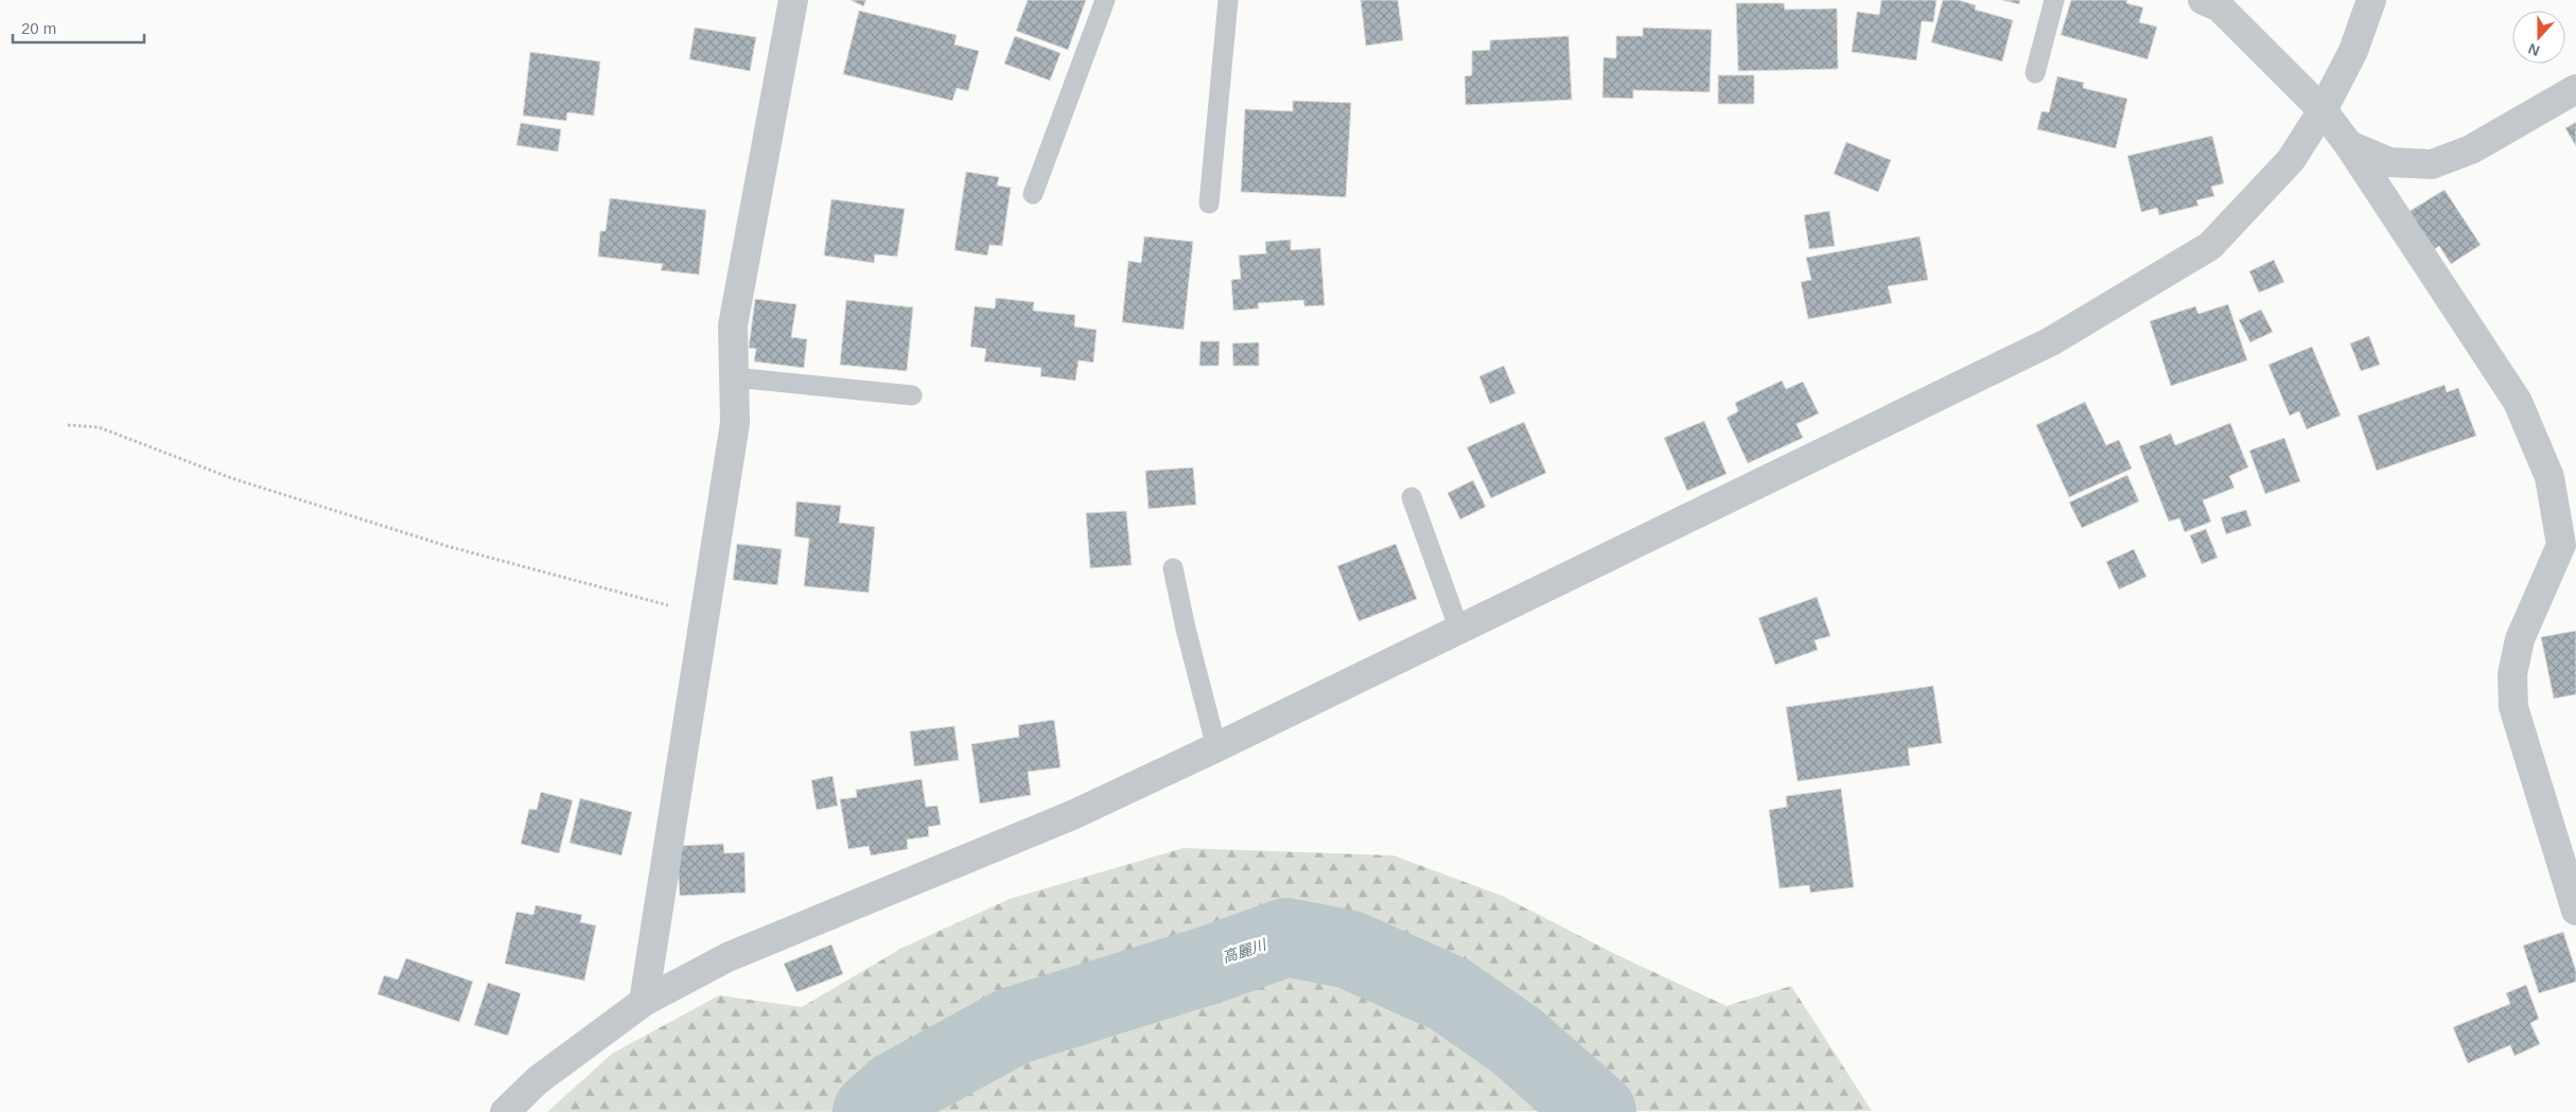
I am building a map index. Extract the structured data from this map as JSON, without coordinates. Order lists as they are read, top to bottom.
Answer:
{
  "water": ["高麗川"],
  "scale_bar": "20 m",
  "north": "bottom"
}
